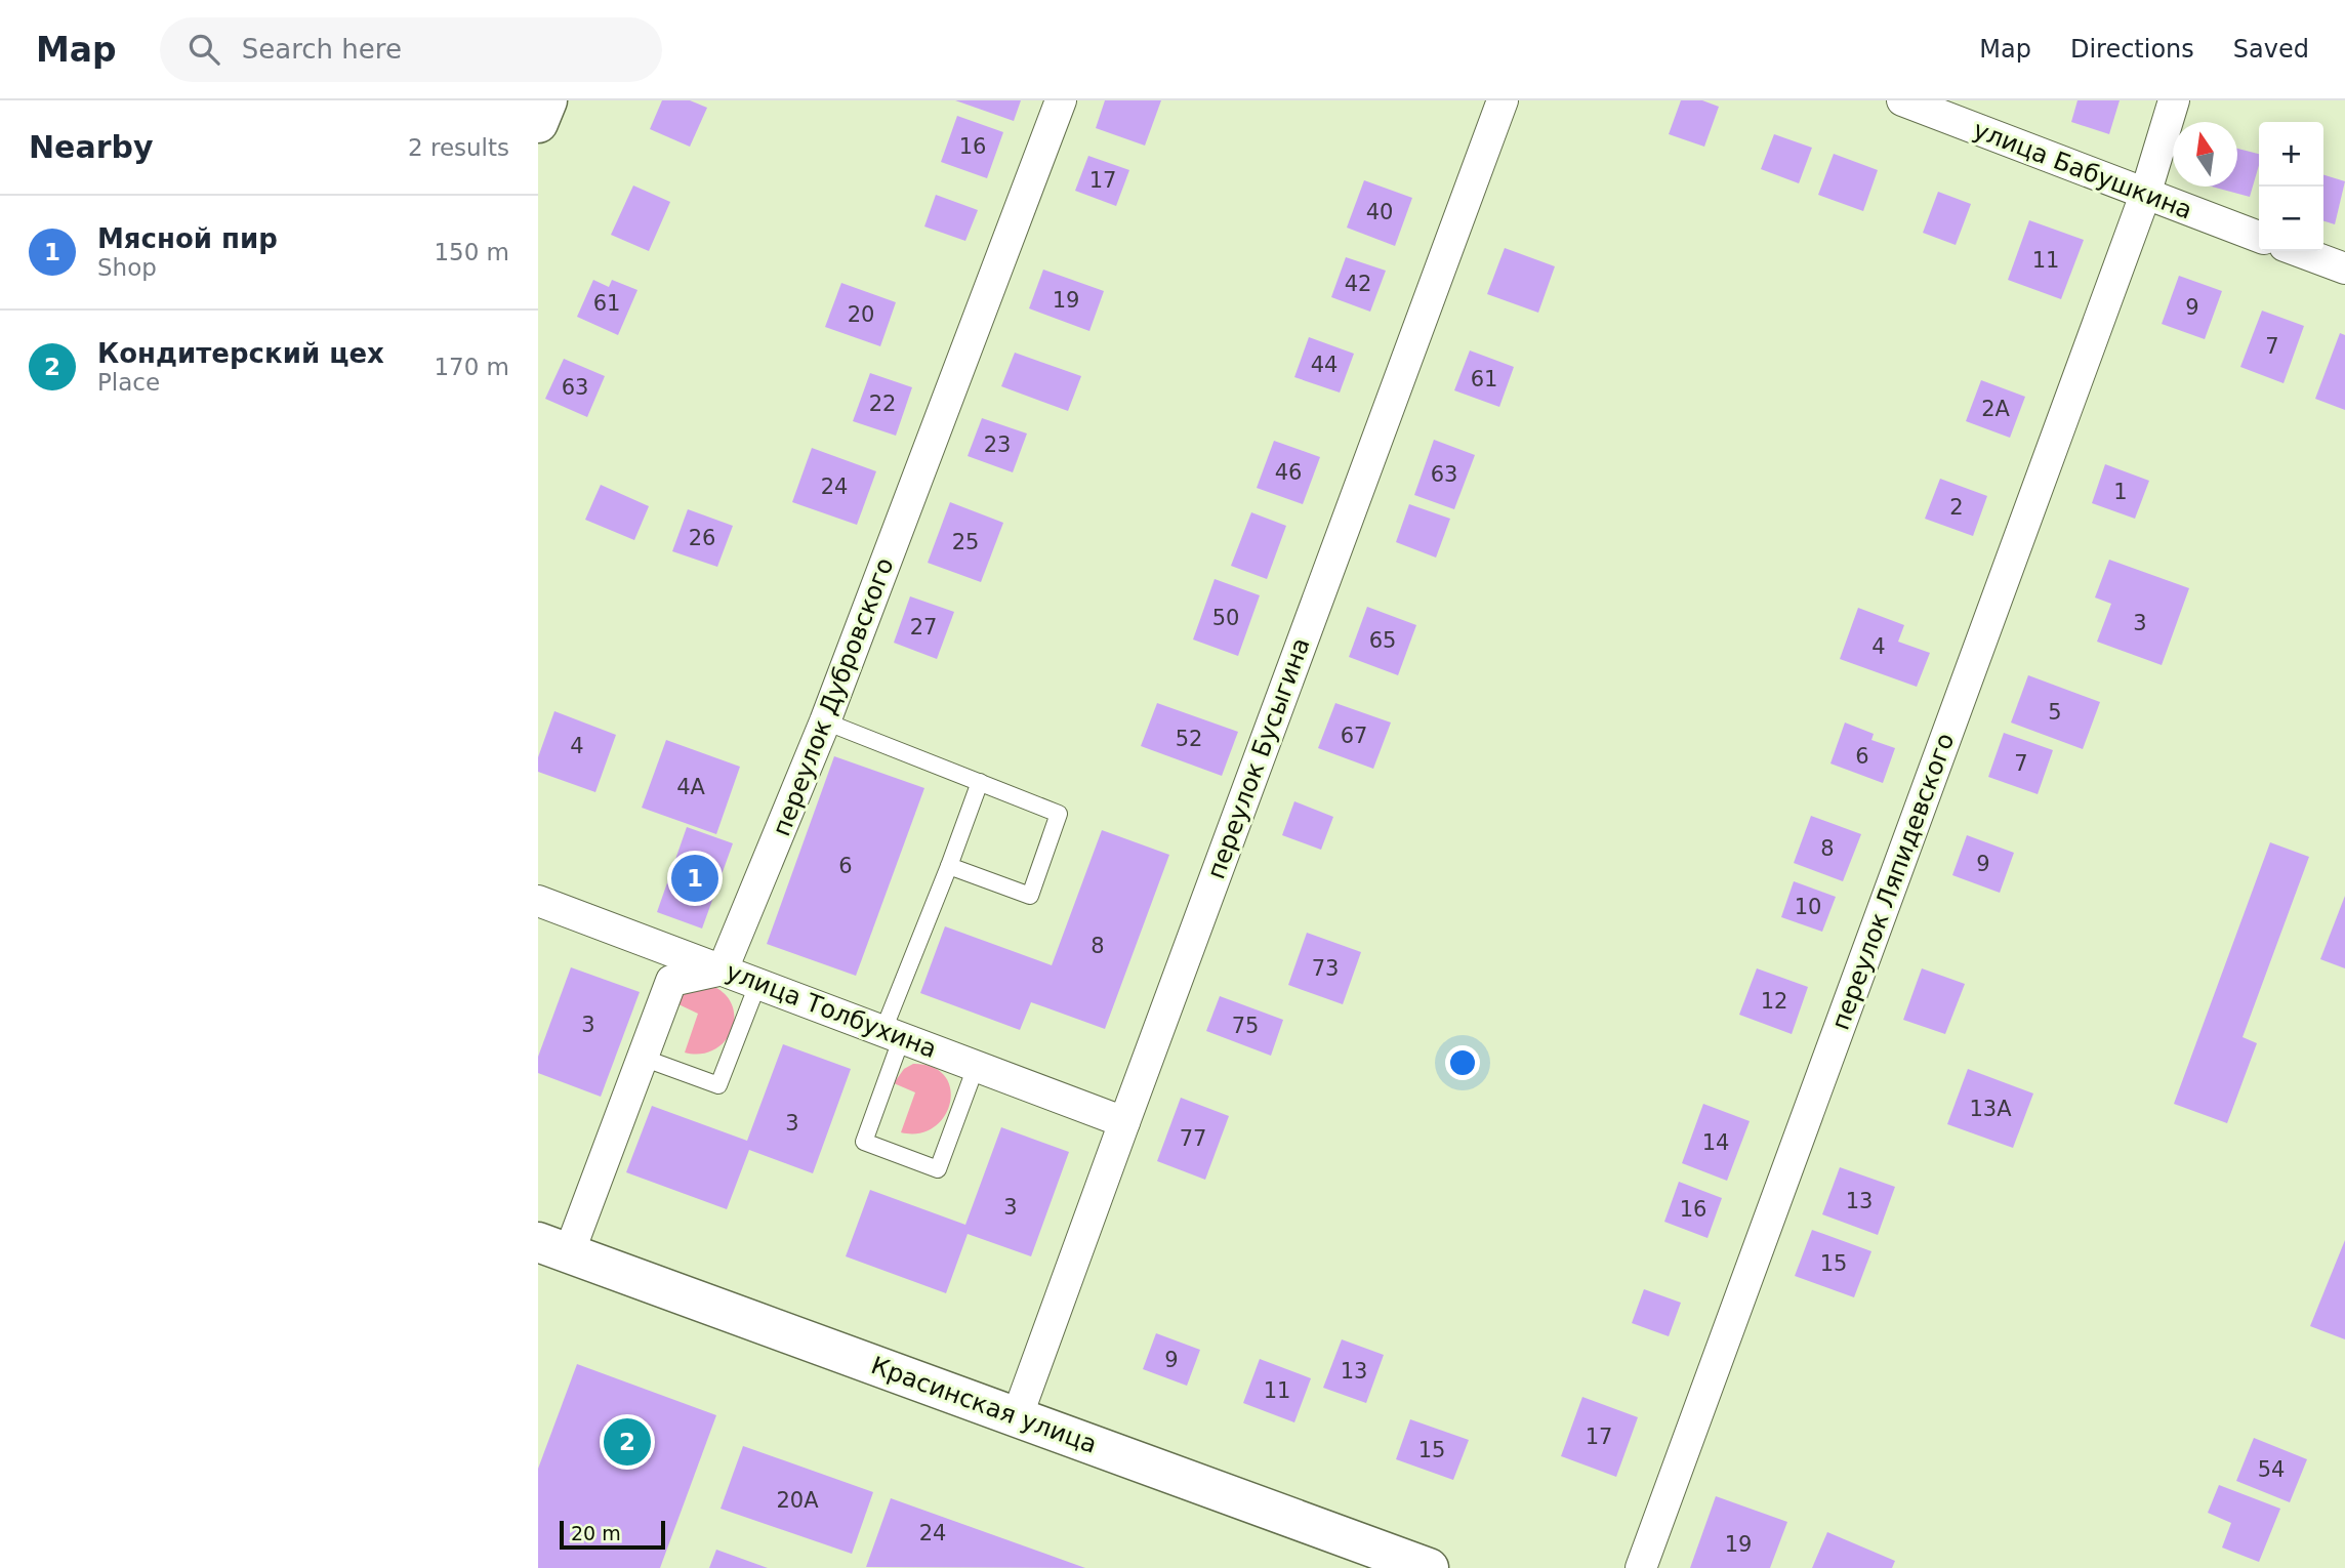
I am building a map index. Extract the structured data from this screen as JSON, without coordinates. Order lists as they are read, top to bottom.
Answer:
{
  "streets": {
    "street": [
      "улица Бабушкина",
      "переулок Дубровского",
      "переулок Бусыгина",
      "переулок Ляпидевского",
      "улица Толбухина",
      "Красинская улица"
    ]
  },
  "crossings": [
    ["улица Бабушкина", "переулок Ляпидевского"],
    ["переулок Дубровского", "улица Толбухина"],
    ["переулок Бусыгина", "улица Толбухина"],
    ["переулок Бусыгина", "Красинская улица"]
  ],
  "house_numbers": [
    "16",
    "17",
    "40",
    "11",
    "42",
    "19",
    "61",
    "9",
    "20",
    "7",
    "44",
    "61",
    "63",
    "22",
    "2А",
    "23",
    "46",
    "63",
    "24",
    "1",
    "2",
    "26",
    "25",
    "50",
    "3",
    "27",
    "65",
    "4",
    "5",
    "67",
    "52",
    "4",
    "6",
    "7",
    "4А",
    "8",
    "9",
    "6",
    "10",
    "8",
    "73",
    "12",
    "3",
    "75",
    "13А",
    "3",
    "77",
    "14",
    "13",
    "3",
    "16",
    "15",
    "9",
    "13",
    "11",
    "17",
    "15",
    "54",
    "20А",
    "24",
    "19"
  ],
  "scale_bar": "20 m",
  "north": "top",
  "page": {
    "header": "Map",
    "search": "Search here",
    "nav": ["Map", "Directions", "Saved"],
    "heading": ["Nearby", "2 results"],
    "map_buttons": ["+", "−"],
    "list": [
      {
        "mark": "1",
        "name": "Мясной пир",
        "note": "Shop",
        "value": "150 m"
      },
      {
        "mark": "2",
        "name": "Кондитерский цех",
        "note": "Place",
        "value": "170 m"
      }
    ],
    "pins": ["1", "2"],
    "scale": "20 m"
  }
}
